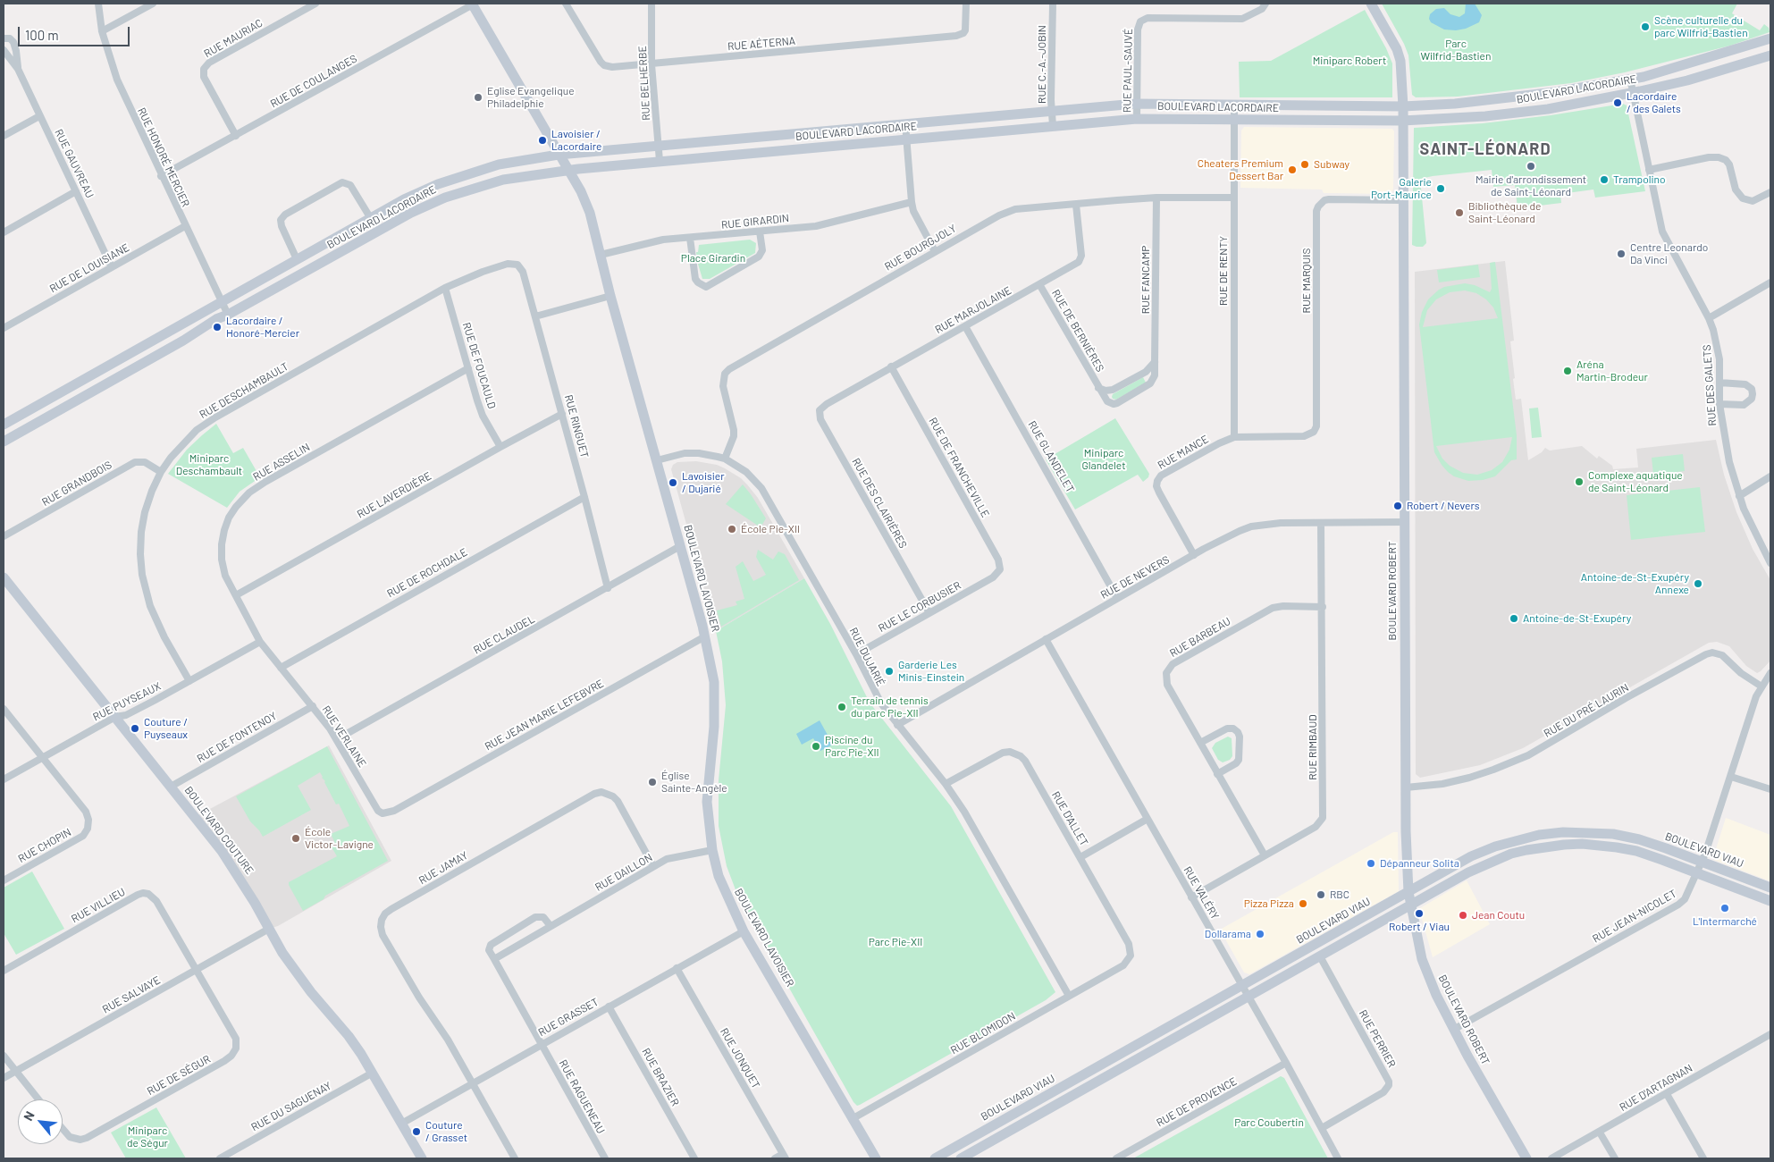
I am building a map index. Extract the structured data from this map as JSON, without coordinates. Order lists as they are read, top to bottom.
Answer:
{
  "streets": {
    "main road": [
      "BOULEVARD LACORDAIRE",
      "BOULEVARD LAVOISIER",
      "BOULEVARD ROBERT",
      "BOULEVARD COUTURE",
      "BOULEVARD VIAU"
    ],
    "street": [
      "RUE MAURIAC",
      "RUE AÉTERNA",
      "RUE C.-A.-JOBIN",
      "RUE PAUL-SAUVÉ",
      "RUE DE COULANGES",
      "RUE BELHERBE",
      "RUE HONORÉ MERCIER",
      "RUE GAUVREAU",
      "RUE GIRARDIN",
      "RUE BOURGJOLY",
      "RUE DE LOUISIANE",
      "RUE DE RENTY",
      "RUE FANCAMP",
      "RUE MARQUIS",
      "RUE MARJOLAINE",
      "RUE DE BERNIÈRES",
      "RUE DE FOUCAULD",
      "RUE DES GALETS",
      "RUE DESCHAMBAULT",
      "RUE RINGUET",
      "RUE MANCE",
      "RUE GLANDELET",
      "RUE ASSELIN",
      "RUE DE FRANCHEVILLE",
      "RUE GRANDBOIS",
      "RUE LAVERDIÈRE",
      "RUE DES CLAIRIÈRES",
      "RUE DE ROCHDALE",
      "RUE DE NEVERS",
      "RUE LE CORBUSIER",
      "RUE CLAUDEL",
      "RUE BARBEAU",
      "RUE DUJARIÉ",
      "RUE PUYSEAUX",
      "RUE DU PRÉ LAURIN",
      "RUE JEAN MARIE LEFEBVRE",
      "RUE VERLAINE",
      "RUE DE FONTENOY",
      "RUE RIMBAUD",
      "RUE D'ALLET",
      "RUE CHOPIN",
      "RUE JAMAY",
      "RUE DAILLON",
      "RUE VALÉRY",
      "RUE VILLIEU",
      "RUE JEAN-NICOLET",
      "RUE SALVAYE",
      "RUE GRASSET",
      "RUE BLOMIDON",
      "RUE PERRIER",
      "RUE JONQUET",
      "RUE DE SÉGUR",
      "RUE BRAZIER",
      "RUE D'ARTAGNAN",
      "RUE RAGUENEAU",
      "RUE DE PROVENCE",
      "RUE DU SAGUENAY"
    ]
  },
  "crossings": [
    ["RUE MAURIAC", "RUE DE COULANGES"],
    ["RUE AÉTERNA", "RUE BELHERBE"],
    ["RUE C.-A.-JOBIN", "BOULEVARD LACORDAIRE"],
    ["RUE PAUL-SAUVÉ", "BOULEVARD LACORDAIRE"],
    ["RUE DE COULANGES", "RUE HONORÉ MERCIER"],
    ["RUE DE COULANGES", "BOULEVARD LAVOISIER"],
    ["RUE BELHERBE", "BOULEVARD LACORDAIRE"],
    ["BOULEVARD LACORDAIRE", "RUE HONORÉ MERCIER"],
    ["BOULEVARD LACORDAIRE", "RUE DE RENTY"],
    ["BOULEVARD LACORDAIRE", "RUE DES GALETS"],
    ["BOULEVARD LACORDAIRE", "BOULEVARD LAVOISIER"],
    ["BOULEVARD LACORDAIRE", "BOULEVARD ROBERT"],
    ["RUE HONORÉ MERCIER", "RUE DE LOUISIANE"],
    ["RUE GAUVREAU", "RUE DE LOUISIANE"],
    ["RUE GIRARDIN", "BOULEVARD LAVOISIER"],
    ["RUE BOURGJOLY", "RUE DE RENTY"],
    ["RUE BOURGJOLY", "RUE FANCAMP"],
    ["RUE BOURGJOLY", "RUE MARJOLAINE"],
    ["RUE BOURGJOLY", "RUE DUJARIÉ"],
    ["RUE DE RENTY", "RUE MANCE"],
    ["RUE FANCAMP", "RUE DE BERNIÈRES"],
    ["RUE MARQUIS", "RUE MANCE"],
    ["RUE MARQUIS", "BOULEVARD ROBERT"],
    ["RUE MARJOLAINE", "RUE DE BERNIÈRES"],
    ["RUE MARJOLAINE", "RUE GLANDELET"],
    ["RUE MARJOLAINE", "RUE DE FRANCHEVILLE"],
    ["RUE MARJOLAINE", "RUE DES CLAIRIÈRES"],
    ["RUE DE FOUCAULD", "RUE DESCHAMBAULT"],
    ["RUE DE FOUCAULD", "RUE ASSELIN"],
    ["RUE DE FOUCAULD", "RUE LAVERDIÈRE"],
    ["RUE DESCHAMBAULT", "RUE RINGUET"],
    ["RUE DESCHAMBAULT", "RUE GRANDBOIS"],
    ["RUE DESCHAMBAULT", "RUE PUYSEAUX"],
    ["RUE RINGUET", "RUE LAVERDIÈRE"],
    ["RUE RINGUET", "RUE DE ROCHDALE"],
    ["RUE RINGUET", "RUE CLAUDEL"],
    ["RUE MANCE", "RUE DE NEVERS"],
    ["RUE GLANDELET", "RUE DE NEVERS"],
    ["RUE ASSELIN", "RUE LAVERDIÈRE"],
    ["RUE ASSELIN", "RUE PUYSEAUX"],
    ["RUE ASSELIN", "RUE VERLAINE"],
    ["RUE DE FRANCHEVILLE", "RUE LE CORBUSIER"],
    ["RUE DES CLAIRIÈRES", "RUE LE CORBUSIER"],
    ["RUE DE ROCHDALE", "RUE VERLAINE"],
    ["RUE DE NEVERS", "BOULEVARD ROBERT"],
    ["RUE DE NEVERS", "RUE DUJARIÉ"],
    ["RUE DE NEVERS", "RUE RIMBAUD"],
    ["RUE DE NEVERS", "RUE VALÉRY"],
    ["BOULEVARD LAVOISIER", "RUE CLAUDEL"],
    ["BOULEVARD LAVOISIER", "RUE DUJARIÉ"],
    ["BOULEVARD LAVOISIER", "RUE JEAN MARIE LEFEBVRE"],
    ["BOULEVARD LAVOISIER", "RUE DAILLON"],
    ["BOULEVARD LAVOISIER", "RUE GRASSET"],
    ["BOULEVARD LAVOISIER", "RUE BLOMIDON"],
    ["BOULEVARD ROBERT", "RUE DU PRÉ LAURIN"],
    ["BOULEVARD ROBERT", "BOULEVARD VIAU"],
    ["BOULEVARD ROBERT", "RUE JEAN-NICOLET"],
    ["RUE LE CORBUSIER", "RUE DUJARIÉ"],
    ["RUE CLAUDEL", "RUE VERLAINE"],
    ["RUE BARBEAU", "RUE RIMBAUD"],
    ["RUE DUJARIÉ", "RUE D'ALLET"],
    ["RUE DUJARIÉ", "RUE BLOMIDON"],
    ["RUE PUYSEAUX", "RUE VERLAINE"],
    ["RUE PUYSEAUX", "BOULEVARD COUTURE"],
    ["RUE PUYSEAUX", "RUE CHOPIN"],
    ["RUE DU PRÉ LAURIN", "RUE JEAN-NICOLET"],
    ["RUE JEAN MARIE LEFEBVRE", "RUE VERLAINE"],
    ["RUE VERLAINE", "RUE DE FONTENOY"],
    ["RUE DE FONTENOY", "BOULEVARD COUTURE"],
    ["RUE RIMBAUD", "RUE VALÉRY"],
    ["RUE D'ALLET", "RUE BLOMIDON"],
    ["BOULEVARD COUTURE", "RUE SALVAYE"],
    ["BOULEVARD COUTURE", "RUE GRASSET"],
    ["BOULEVARD COUTURE", "RUE DU SAGUENAY"],
    ["BOULEVARD VIAU", "RUE VALÉRY"],
    ["BOULEVARD VIAU", "RUE JEAN-NICOLET"],
    ["RUE JAMAY", "RUE DAILLON"],
    ["RUE JAMAY", "RUE GRASSET"],
    ["RUE VALÉRY", "RUE PERRIER"],
    ["RUE VALÉRY", "RUE DE PROVENCE"],
    ["RUE VILLIEU", "RUE SALVAYE"],
    ["RUE VILLIEU", "RUE DE SÉGUR"],
    ["RUE SALVAYE", "RUE DE SÉGUR"],
    ["RUE GRASSET", "RUE JONQUET"],
    ["RUE GRASSET", "RUE BRAZIER"],
    ["RUE GRASSET", "RUE RAGUENEAU"]
  ],
  "districts": ["SAINT-LÉONARD"],
  "parks": [
    "Parc Wilfrid-Bastien",
    "Miniparc Robert",
    "Place Girardin",
    "Miniparc Glandelet",
    "Miniparc Deschambault",
    "Parc Pie-XII",
    "Parc Coubertin",
    "Miniparc de Ségur"
  ],
  "places": [
    "Scène culturelle du parc Wilfrid-Bastien",
    "Eglise Evangelique Philadelphie",
    "Lacordaire / des Galets",
    "Lavoisier / Lacordaire",
    "Subway",
    "Mairie d'arrondissement de Saint-Léonard",
    "Cheaters Premium Dessert Bar",
    "Trampolino",
    "Galerie Port-Maurice",
    "Bibliothèque de Saint-Léonard",
    "Centre Leonardo Da Vinci",
    "Lacordaire / Honoré-Mercier",
    "Aréna Martin-Brodeur",
    "Complexe aquatique de Saint-Léonard",
    "Lavoisier / Dujarié",
    "Robert / Nevers",
    "École Pie-XII",
    "Antoine-de-St-Exupéry Annexe",
    "Antoine-de-St-Exupéry",
    "Garderie Les Minis-Einstein",
    "Terrain de tennis du parc Pie-XII",
    "Couture / Puyseaux",
    "Piscine du Parc Pie-XII",
    "Église Sainte-Angèle",
    "École Victor-Lavigne",
    "Dépanneur Solita",
    "RBC",
    "Pizza Pizza",
    "L'Intermarché",
    "Robert / Viau",
    "Jean Coutu",
    "Dollarama",
    "Couture / Grasset"
  ],
  "scale_bar": "100 m",
  "north": "top left"
}
